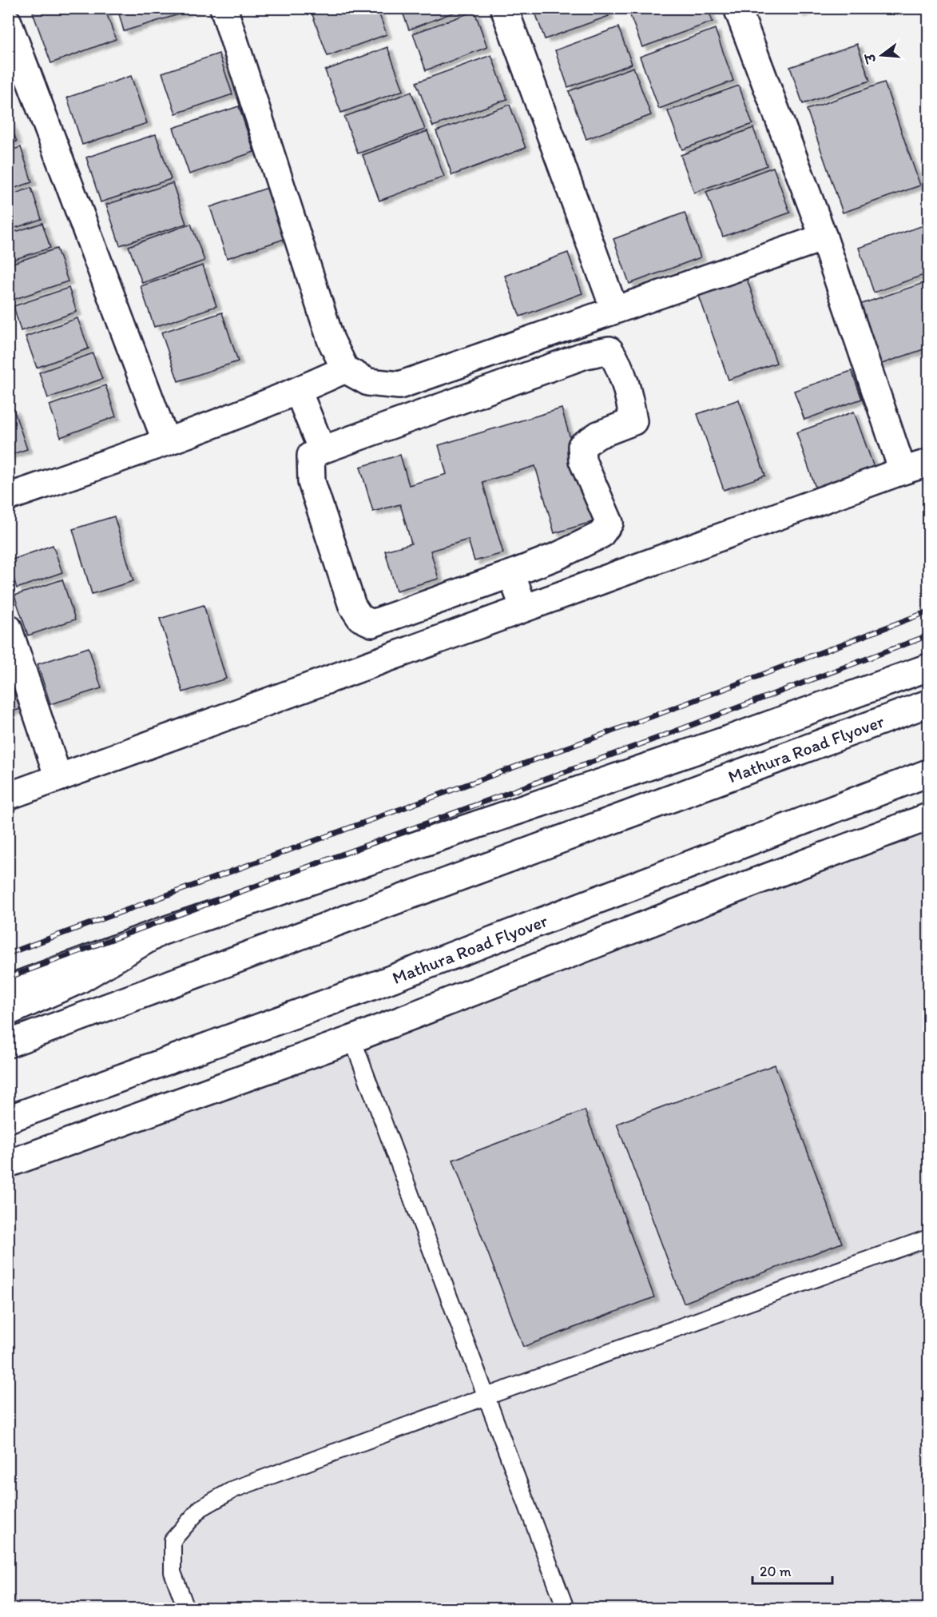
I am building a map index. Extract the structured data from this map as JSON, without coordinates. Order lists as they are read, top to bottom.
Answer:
{
  "streets": {
    "main road": ["Mathura Road Flyover"]
  },
  "scale_bar": "20 m",
  "north": "left"
}
